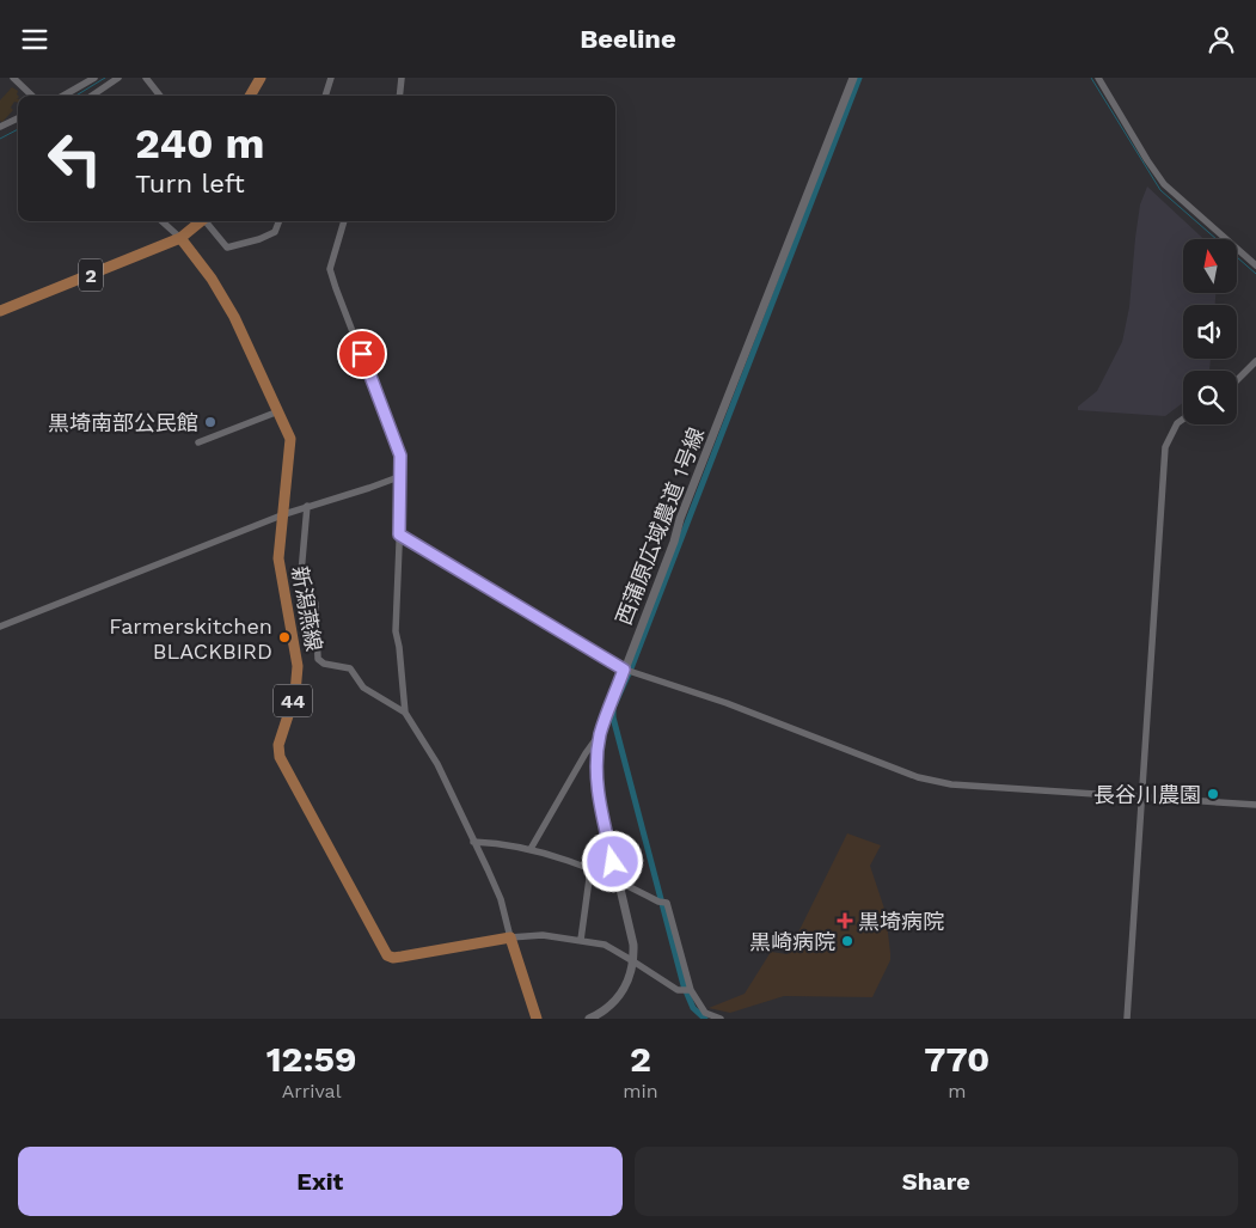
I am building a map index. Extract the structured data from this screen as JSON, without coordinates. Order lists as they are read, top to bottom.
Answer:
{
  "streets": {
    "main road": ["2", "新潟燕線", "44"],
    "street": ["西蒲原広域農道 1号線"]
  },
  "crossings": [
    ["2", "新潟燕線"]
  ],
  "places": {
    "other": [
      "黒埼南部公民館",
      "Farmerskitchen BLACKBIRD",
      "長谷川農園",
      "黒崎病院"
    ],
    "health": ["黒埼病院"]
  },
  "north": "top",
  "page": {
    "header": "Beeline",
    "turn": ["240 m", "Turn left"],
    "eta": [
      "12:59",
      "Arrival",
      "2",
      "min",
      "770",
      "m"
    ],
    "buttons": ["Exit", "Share"]
  }
}
